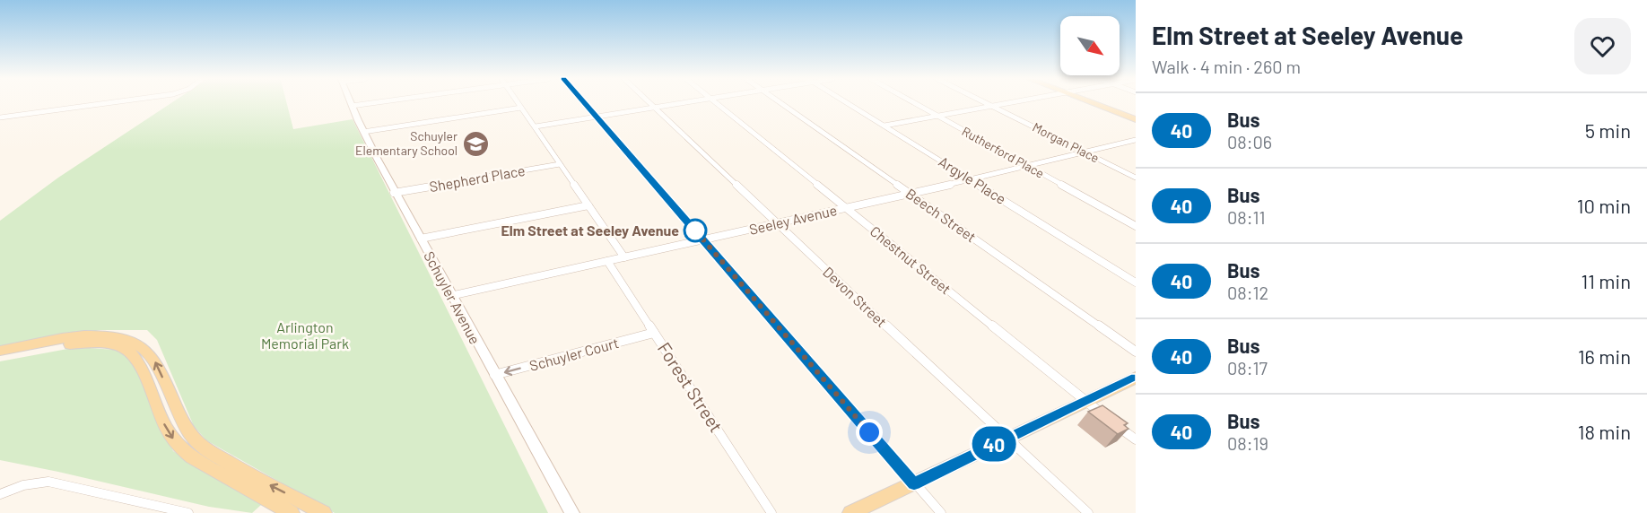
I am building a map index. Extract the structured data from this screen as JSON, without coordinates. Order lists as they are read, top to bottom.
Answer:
{
  "streets": {
    "main road": ["Schuyler Avenue"],
    "street": [
      "Morgan Place",
      "Rutherford Place",
      "Shepherd Place",
      "Argyle Place",
      "Beech Street",
      "Seeley Avenue",
      "Chestnut Street",
      "Devon Street",
      "Schuyler Court",
      "Forest Street"
    ]
  },
  "crossings": [
    ["Morgan Place", "Seeley Avenue"],
    ["Rutherford Place", "Seeley Avenue"],
    ["Shepherd Place", "Schuyler Avenue"],
    ["Argyle Place", "Seeley Avenue"],
    ["Beech Street", "Seeley Avenue"],
    ["Seeley Avenue", "Chestnut Street"],
    ["Seeley Avenue", "Devon Street"],
    ["Seeley Avenue", "Schuyler Avenue"],
    ["Seeley Avenue", "Forest Street"],
    ["Schuyler Avenue", "Schuyler Court"],
    ["Schuyler Court", "Forest Street"]
  ],
  "one_way": ["Schuyler Court"],
  "parks": ["Arlington Memorial Park"],
  "places": {
    "school or university": ["Schuyler Elementary School"],
    "other": ["Elm Street at Seeley Avenue"]
  },
  "lines": ["bus line 40"],
  "north": "bottom right",
  "page": {
    "on_map": "40",
    "heading": ["Elm Street at Seeley Avenue", "Walk · 4 min · 260 m"],
    "list": [
      {
        "mark": "40",
        "name": "Bus",
        "note": "08:06",
        "value": "5 min"
      },
      {
        "mark": "40",
        "name": "Bus",
        "note": "08:11",
        "value": "10 min"
      },
      {
        "mark": "40",
        "name": "Bus",
        "note": "08:12",
        "value": "11 min"
      },
      {
        "mark": "40",
        "name": "Bus",
        "note": "08:17",
        "value": "16 min"
      },
      {
        "mark": "40",
        "name": "Bus",
        "note": "08:19",
        "value": "18 min"
      }
    ]
  }
}
